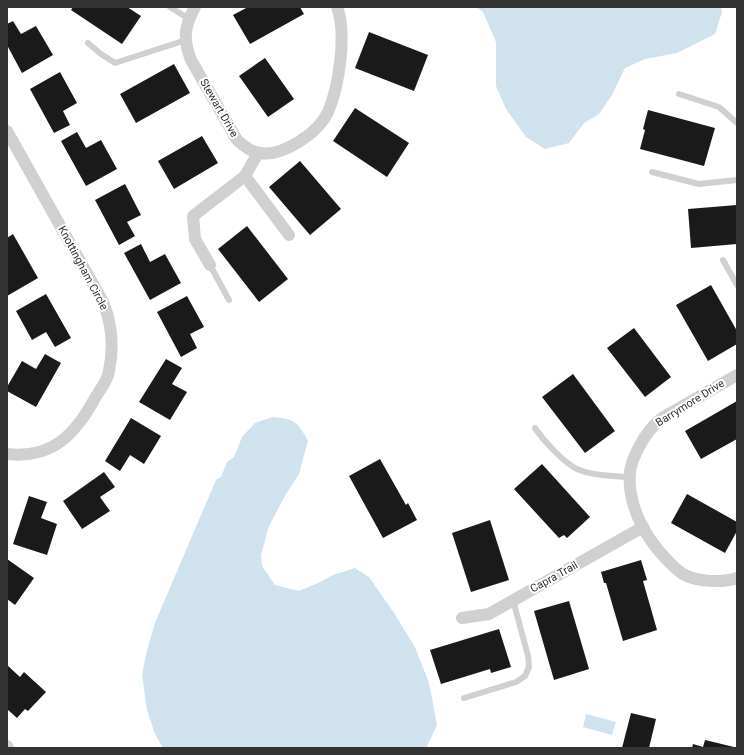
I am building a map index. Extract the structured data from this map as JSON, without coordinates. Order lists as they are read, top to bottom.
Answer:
{
  "streets": {
    "street": [
      "Stewart Drive",
      "Knottingham Circle",
      "Barrymore Drive",
      "Capra Trail"
    ]
  },
  "crossings": [
    ["Barrymore Drive", "Capra Trail"]
  ]
}
